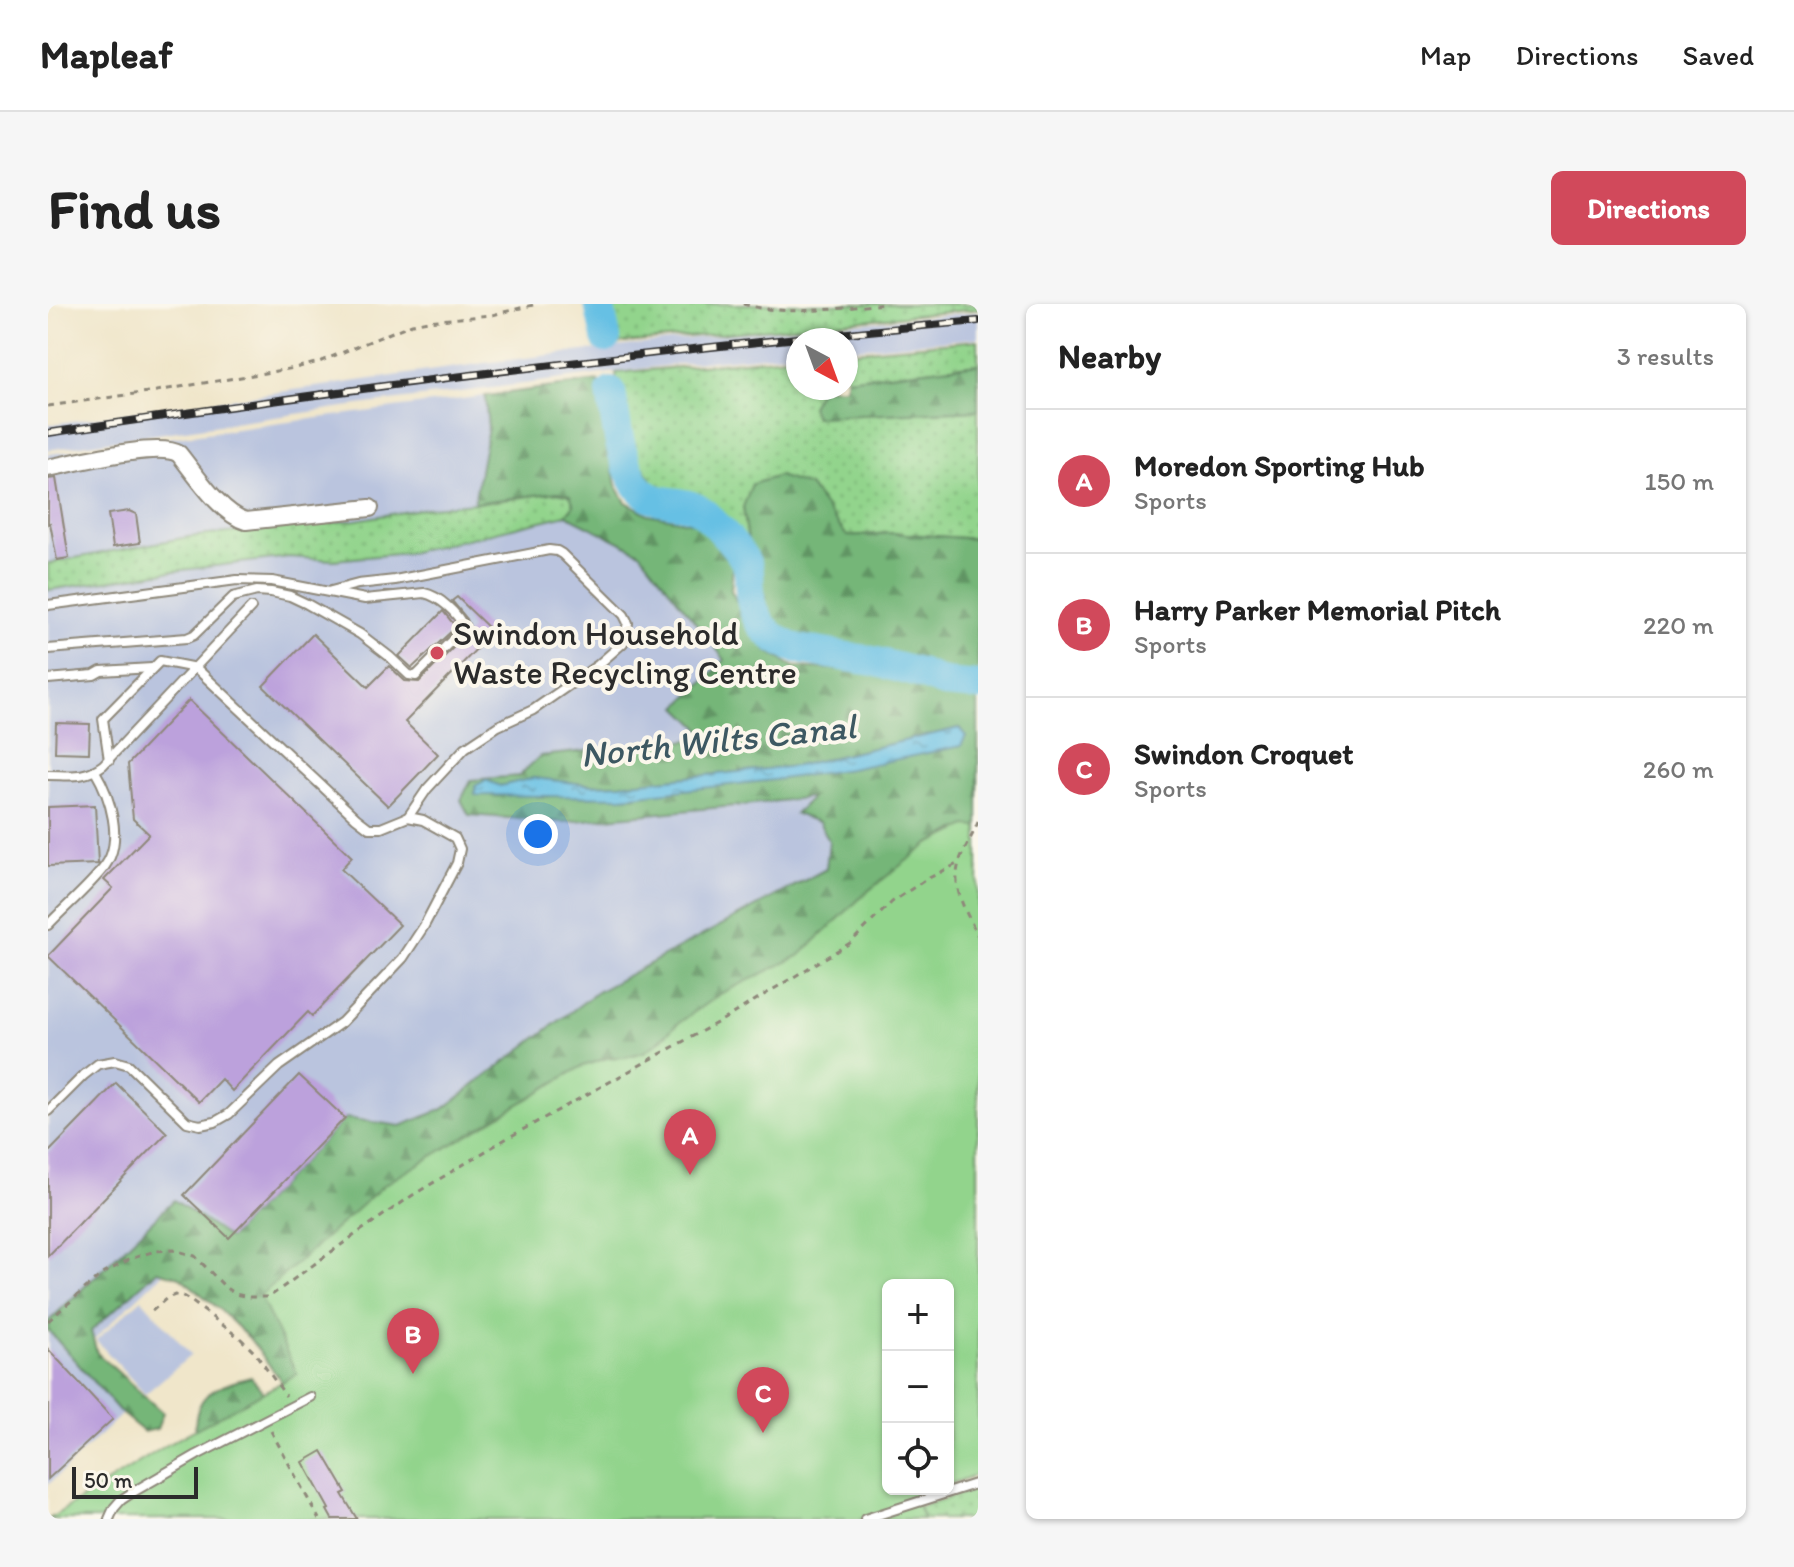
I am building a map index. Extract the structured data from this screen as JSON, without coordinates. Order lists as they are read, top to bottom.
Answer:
{
  "water": ["North Wilts Canal"],
  "places": ["Swindon Household Waste Recycling Centre"],
  "scale_bar": "50 m",
  "north": "bottom right",
  "page": {
    "header": "Mapleaf",
    "nav": ["Map", "Directions", "Saved"],
    "buttons": "Directions",
    "title": "Find us",
    "heading": ["Nearby", "3 results"],
    "list": [
      {
        "mark": "A",
        "name": "Moredon Sporting Hub",
        "note": "Sports",
        "value": "150 m"
      },
      {
        "mark": "B",
        "name": "Harry Parker Memorial Pitch",
        "note": "Sports",
        "value": "220 m"
      },
      {
        "mark": "C",
        "name": "Swindon Croquet",
        "note": "Sports",
        "value": "260 m"
      }
    ],
    "pins": ["A", "B", "C"],
    "map_buttons": ["+", "−"],
    "scale": "50 m"
  }
}
